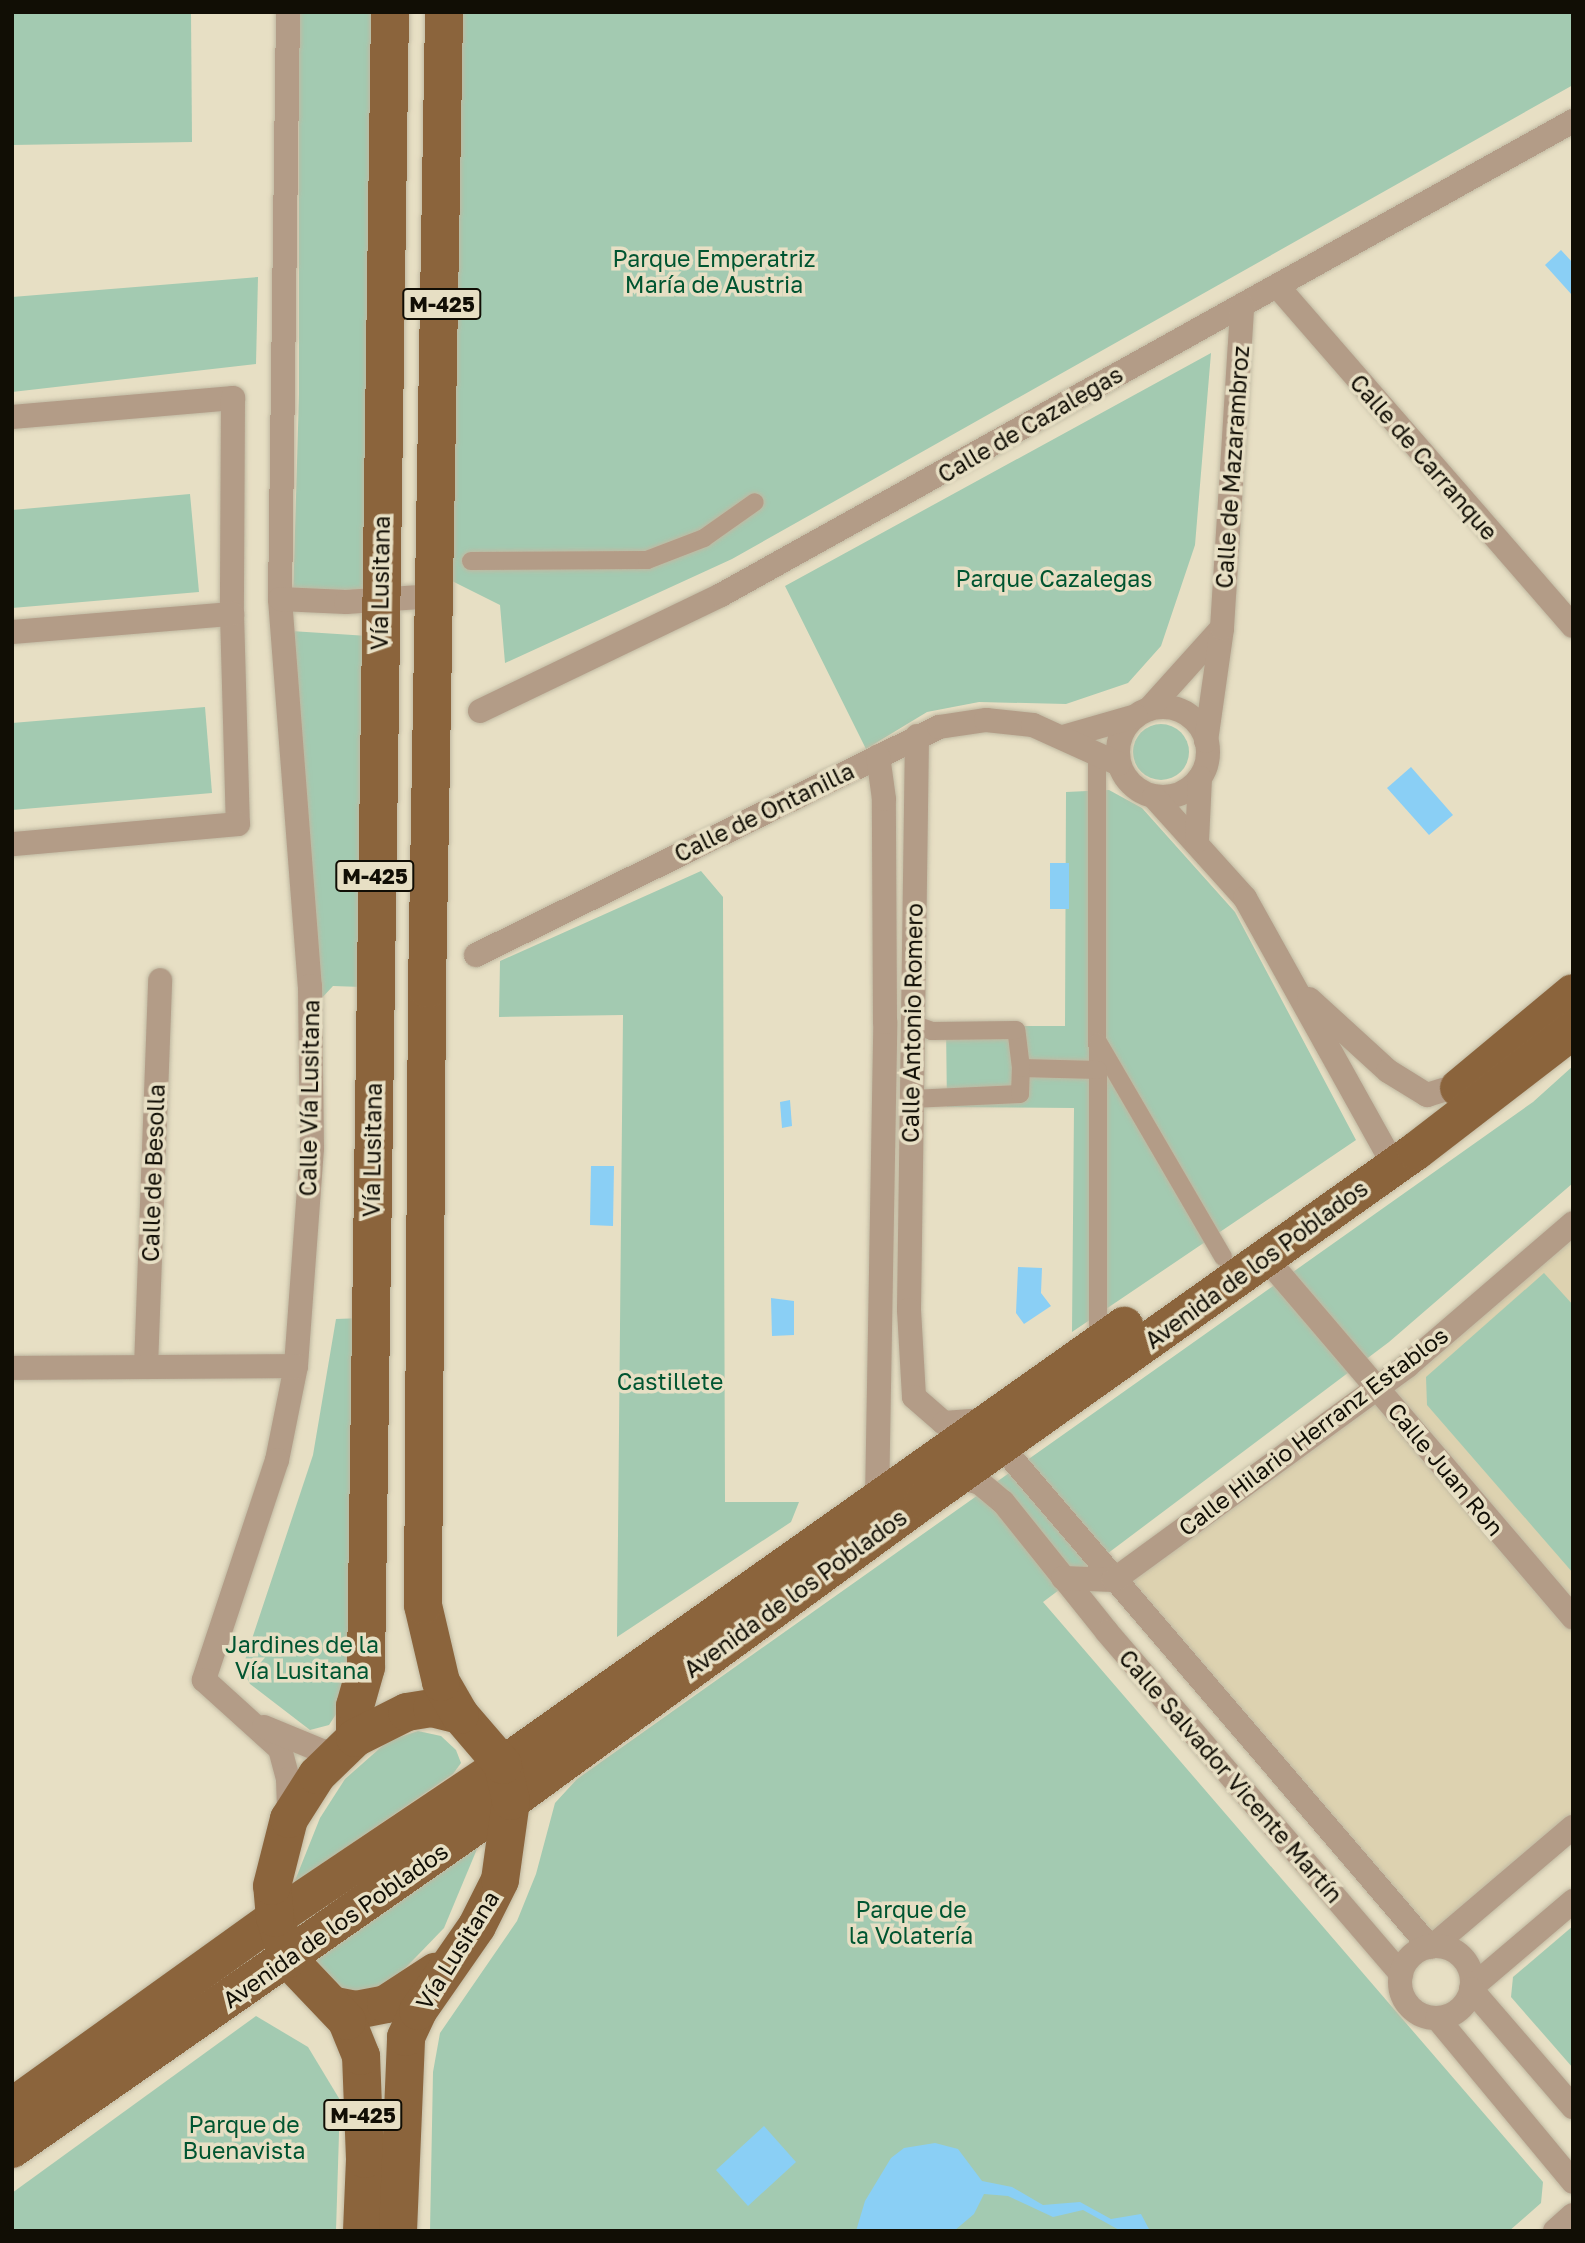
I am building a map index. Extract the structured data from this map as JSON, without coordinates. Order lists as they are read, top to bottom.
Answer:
{
  "streets": {
    "main road": ["M-425", "Vía Lusitana", "Avenida de los Poblados"],
    "street": [
      "Calle de Cazalegas",
      "Calle de Carranque",
      "Calle de Mazarambroz",
      "Calle de Ontanilla",
      "Calle Antonio Romero",
      "Calle Vía Lusitana",
      "Calle de Besolla",
      "Calle Hilario Herranz Establos",
      "Calle Juan Ron",
      "Calle Salvador Vicente Martín"
    ]
  },
  "crossings": [
    ["M-425", "Vía Lusitana"],
    ["M-425", "Avenida de los Poblados"],
    ["Calle de Cazalegas", "Calle de Carranque"],
    ["Calle de Cazalegas", "Calle de Mazarambroz"],
    ["Calle de Mazarambroz", "Calle de Ontanilla"],
    ["Vía Lusitana", "Calle Vía Lusitana"],
    ["Vía Lusitana", "Avenida de los Poblados"],
    ["Calle de Ontanilla", "Calle Antonio Romero"],
    ["Calle Antonio Romero", "Avenida de los Poblados"],
    ["Avenida de los Poblados", "Calle Juan Ron"],
    ["Avenida de los Poblados", "Calle Salvador Vicente Martín"],
    ["Calle Hilario Herranz Establos", "Calle Juan Ron"],
    ["Calle Hilario Herranz Establos", "Calle Salvador Vicente Martín"]
  ],
  "parks": [
    "Parque Emperatriz María de Austria",
    "Parque Cazalegas",
    "Castillete",
    "Jardines de la Vía Lusitana",
    "Parque de la Volatería",
    "Parque de Buenavista"
  ]
}
